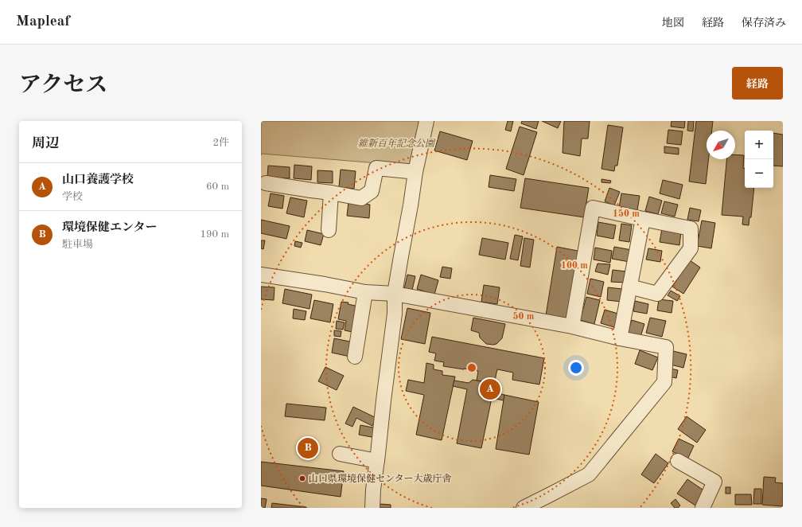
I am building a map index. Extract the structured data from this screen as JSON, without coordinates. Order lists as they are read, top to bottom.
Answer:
{
  "parks": ["維新百年記念公園"],
  "places": ["山口県環境保健センター大歳庁舎"],
  "north": "bottom left",
  "page": {
    "header": "Mapleaf",
    "nav": ["地図", "経路", "保存済み"],
    "title": "アクセス",
    "buttons": "経路",
    "heading": ["周辺", "2件"],
    "map_buttons": ["+", "−"],
    "list": [
      {
        "mark": "A",
        "name": "山口養護学校",
        "note": "学校",
        "value": "60 m"
      },
      {
        "mark": "B",
        "name": "環境保健エンター",
        "note": "駐車場",
        "value": "190 m"
      }
    ],
    "pins": ["A", "B"]
  },
  "rings": ["150 m", "100 m", "50 m"]
}
